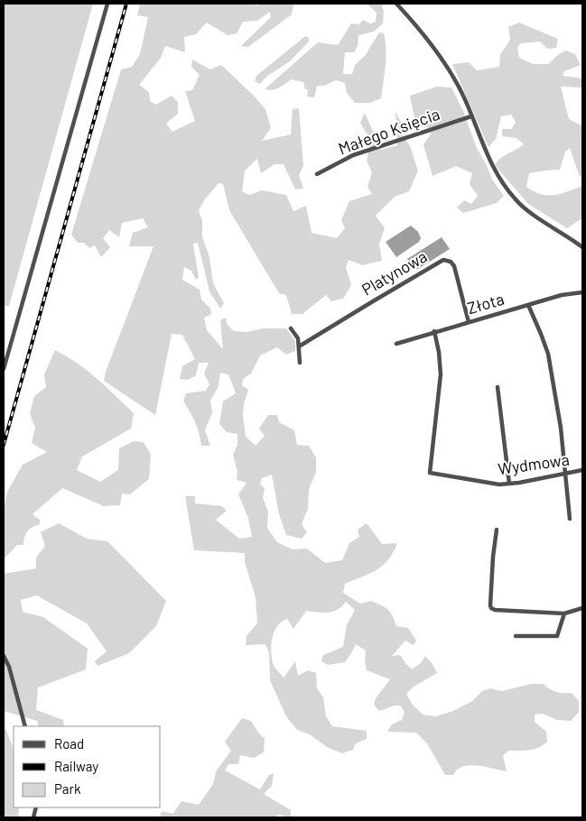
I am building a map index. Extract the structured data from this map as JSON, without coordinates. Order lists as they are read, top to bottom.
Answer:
{
  "streets": {
    "street": [
      "Małego Księcia",
      "Platynowa",
      "Złota",
      "Wydmowa"
    ]
  },
  "crossings": [
    ["Platynowa", "Złota"],
    ["Złota", "Wydmowa"]
  ],
  "legend": ["Road", "Railway", "Park"]
}
